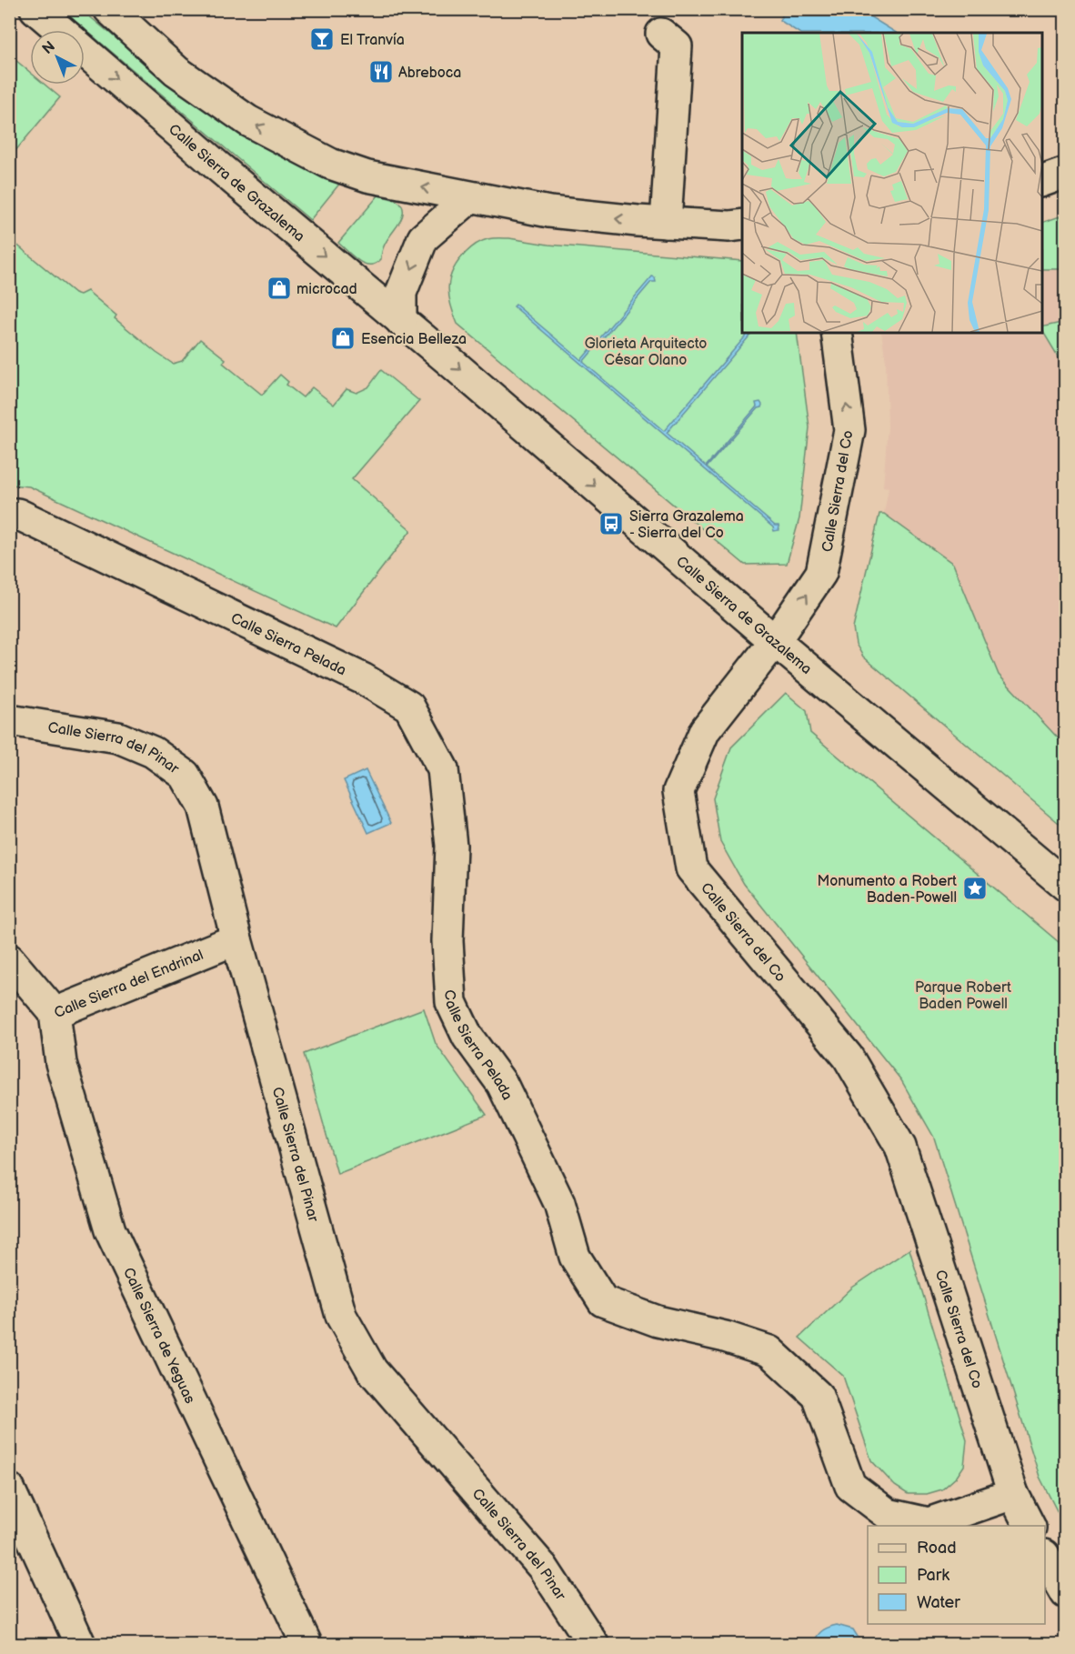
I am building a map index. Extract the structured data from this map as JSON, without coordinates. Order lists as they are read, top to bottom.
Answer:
{
  "streets": {
    "street": [
      "Calle Sierra de Grazalema",
      "Calle Sierra del Co",
      "Calle Sierra Pelada",
      "Calle Sierra del Pinar",
      "Calle Sierra del Endrinal",
      "Calle Sierra de Yeguas"
    ]
  },
  "crossings": [
    ["Calle Sierra de Grazalema", "Calle Sierra del Co"],
    ["Calle Sierra del Co", "Calle Sierra Pelada"],
    ["Calle Sierra del Pinar", "Calle Sierra del Endrinal"],
    ["Calle Sierra del Endrinal", "Calle Sierra de Yeguas"]
  ],
  "parks": ["Glorieta Arquitecto César Olano", "Parque Robert Baden Powell"],
  "places": {
    "bar": ["El Tranvía"],
    "restaurant": ["Abreboca"],
    "shop": ["microcad", "Esencia Belleza"],
    "bus stop": ["Sierra Grazalema - Sierra del Co"],
    "place": ["Monumento a Robert Baden-Powell"]
  },
  "legend": ["Road", "Park", "Water"],
  "north": "top left"
}
